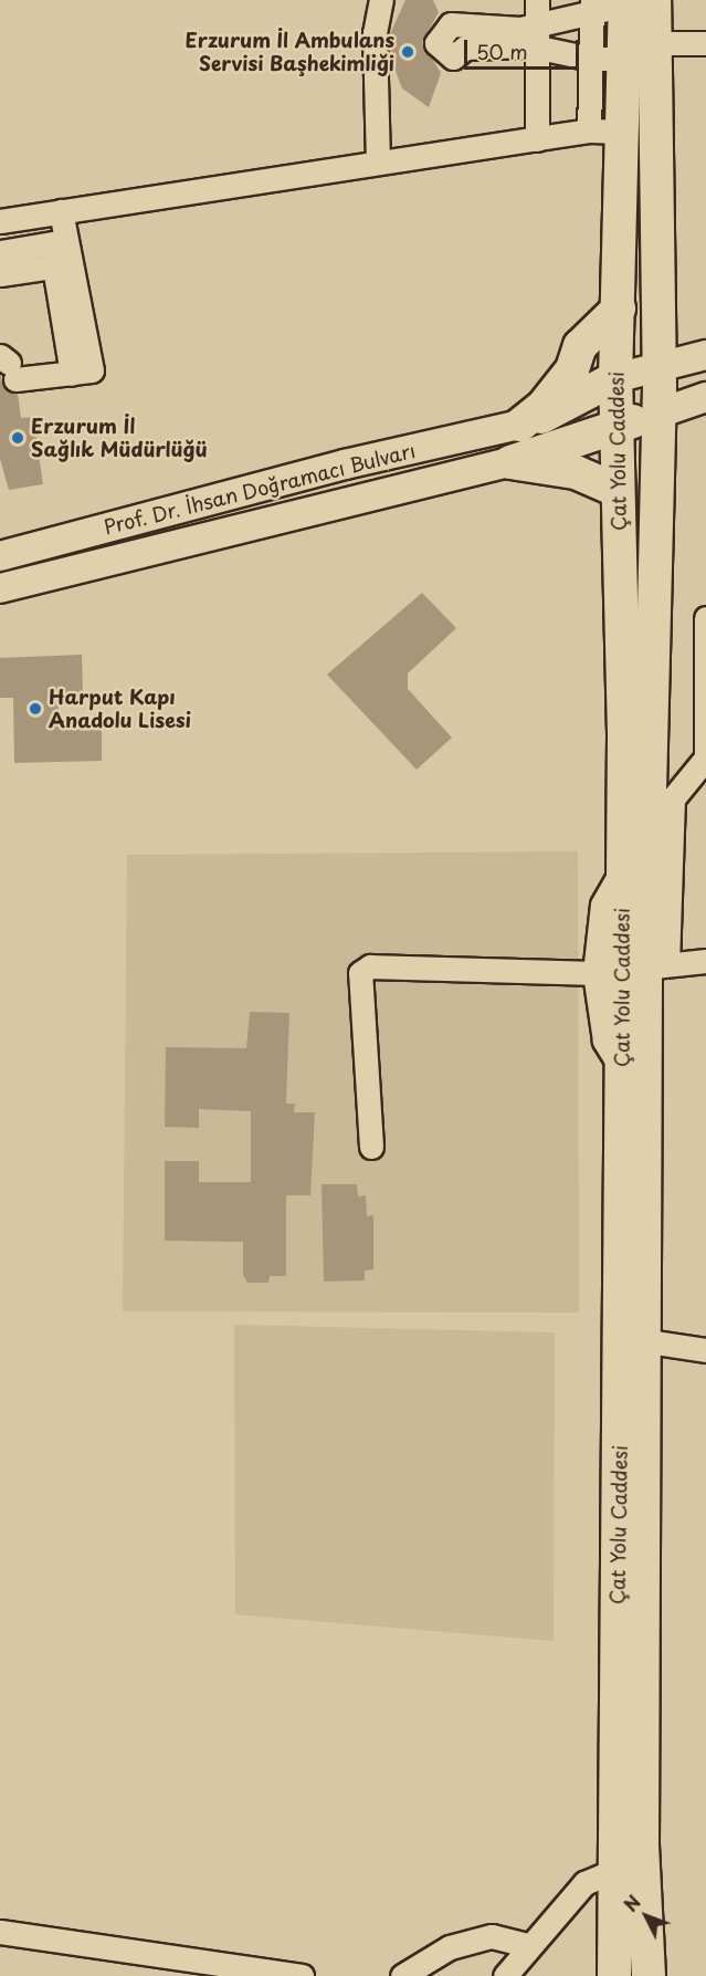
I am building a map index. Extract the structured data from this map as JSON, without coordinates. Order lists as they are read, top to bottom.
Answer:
{
  "streets": {
    "highway": ["Çat Yolu Caddesi"],
    "main road": ["Prof. Dr. İhsan Doğramacı Bulvarı"]
  },
  "places": ["Erzurum İl Ambulans Servisi Başhekimliği", "Erzurum İl Sağlık Müdürlüğü", "Harput Kapı Anadolu Lisesi"],
  "scale_bar": "50 m",
  "north": "top left"
}
